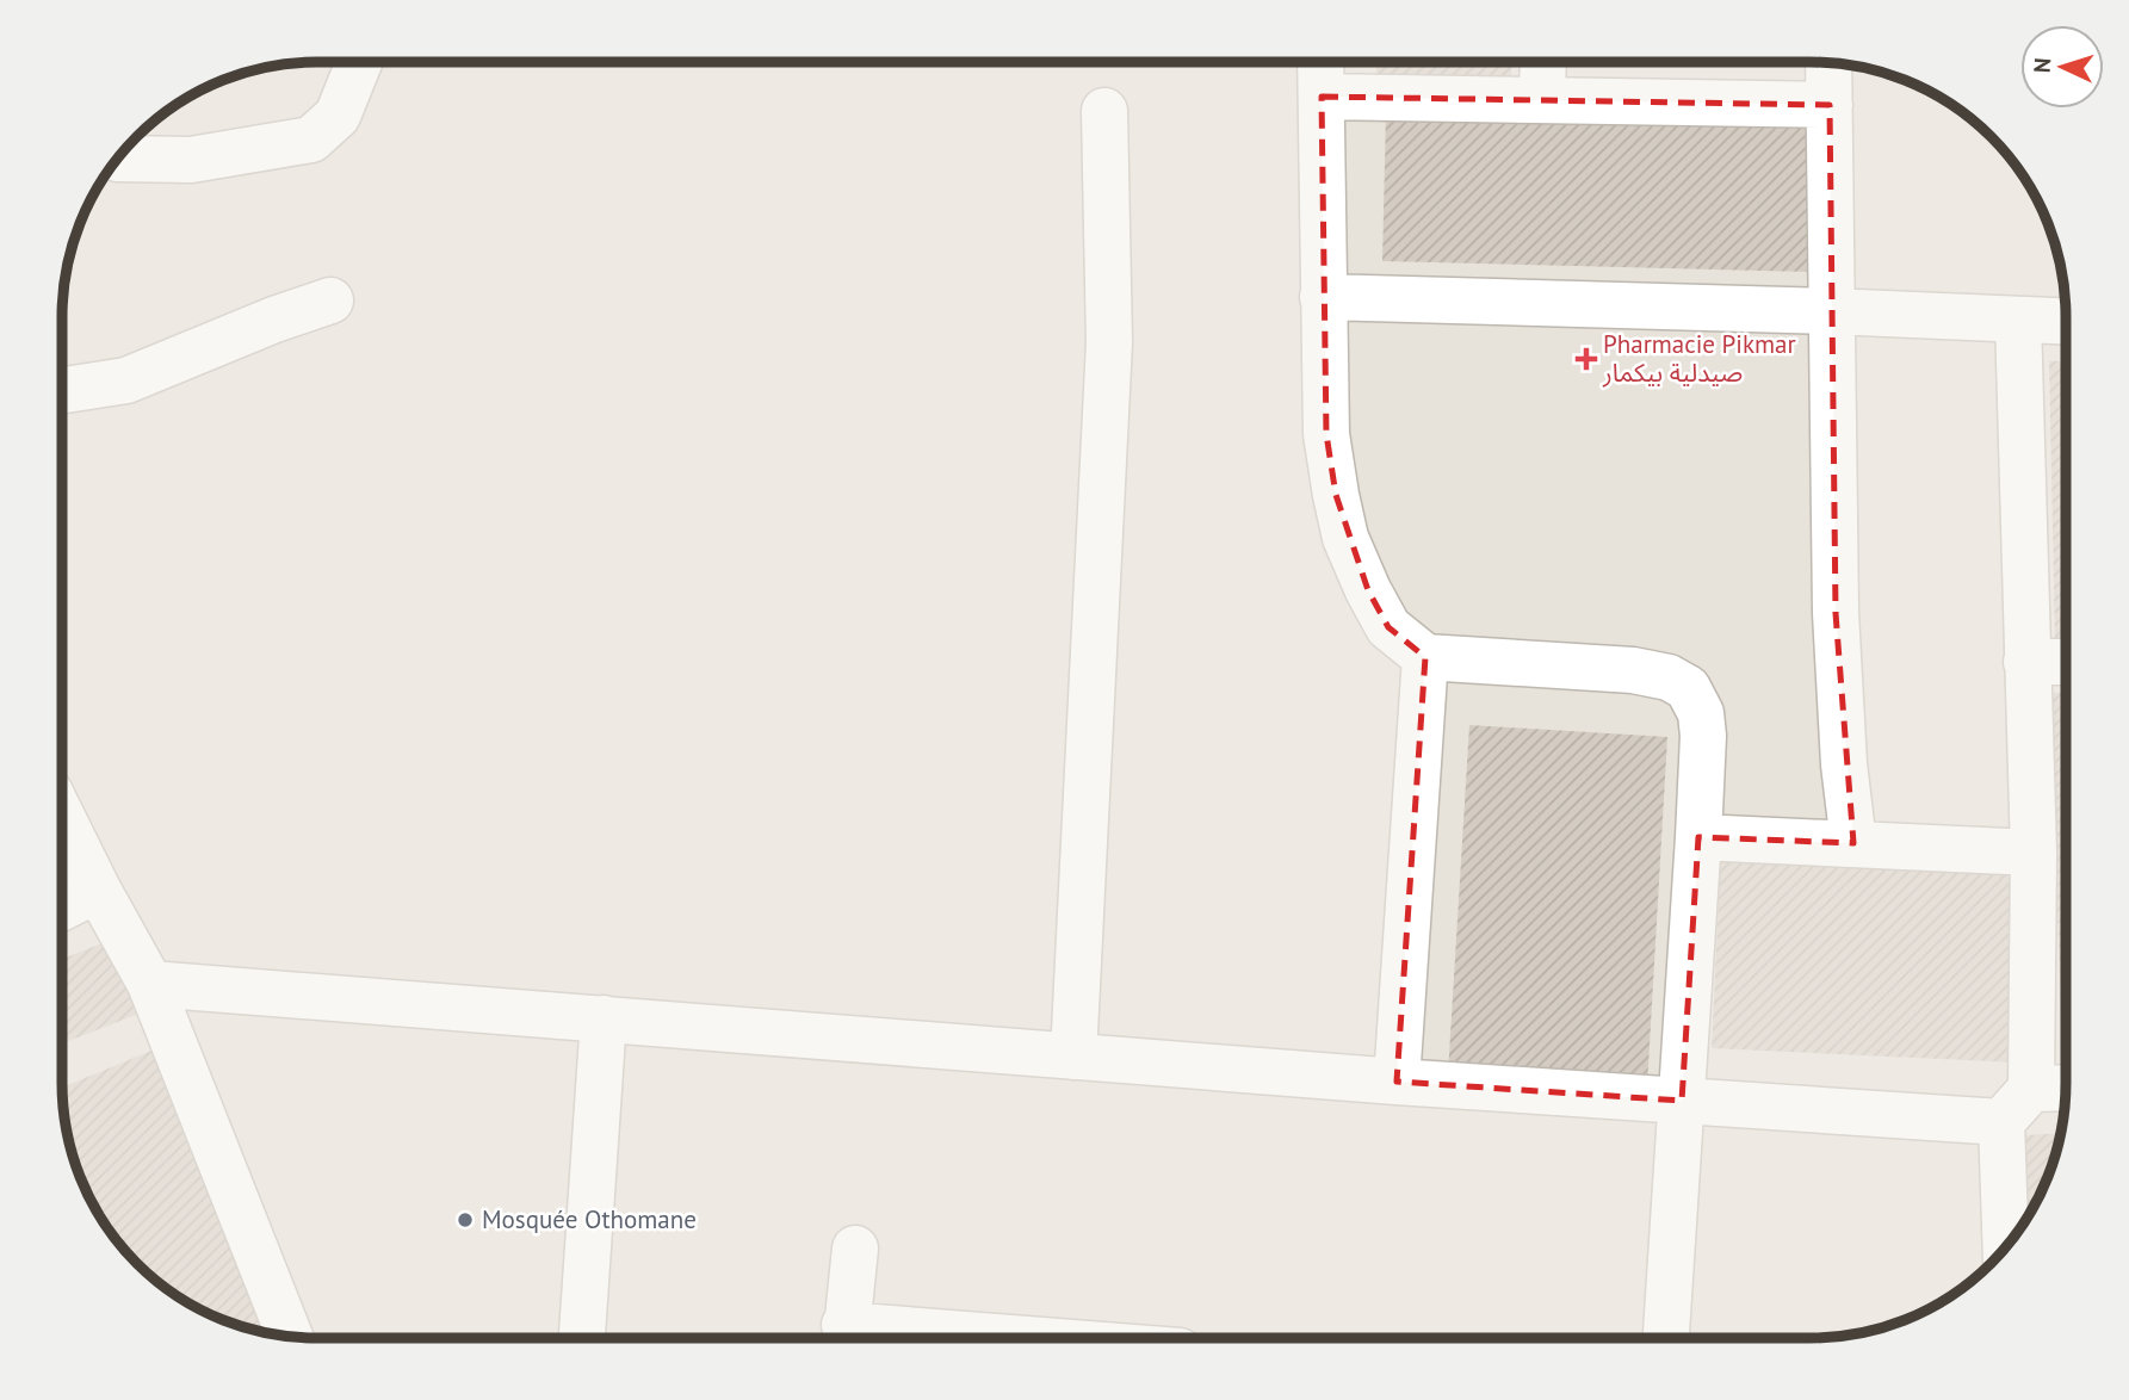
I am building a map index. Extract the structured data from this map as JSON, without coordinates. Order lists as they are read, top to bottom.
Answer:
{
  "places": {
    "health": ["Pharmacie Pikmar صيدلية بيكمار"],
    "other": ["Mosquée Othomane"]
  },
  "north": "left"
}
